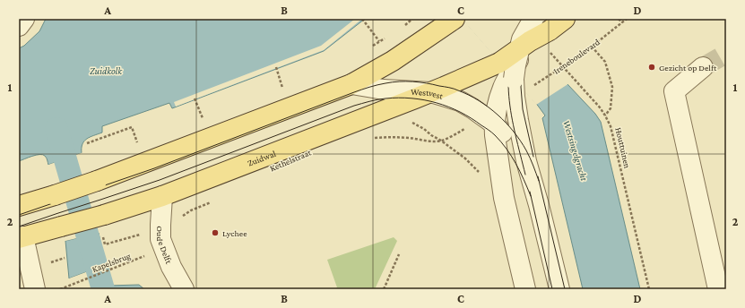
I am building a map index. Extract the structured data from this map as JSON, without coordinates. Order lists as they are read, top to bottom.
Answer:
{
  "streets": {
    "main road": ["Zuidwal"],
    "street": ["Westvest", "Oude Delft"],
    "path": ["Ireneboulevard", "Houttuinen", "Kapelsbrug"]
  },
  "crossings": [
    ["Ireneboulevard", "Westvest"],
    ["Ireneboulevard", "Houttuinen"],
    ["Ireneboulevard", "Zuidwal"],
    ["Westvest", "Houttuinen"],
    ["Westvest", "Zuidwal"],
    ["Houttuinen", "Zuidwal"],
    ["Zuidwal", "Oude Delft"],
    ["Oude Delft", "Kapelsbrug"]
  ],
  "water": ["Zuidkolk", "Westsingelgracht"],
  "places": ["Gezicht op Delft", "Lychee"],
  "grid": {
    "columns": [
      "A",
      "B",
      "C",
      "D"
    ],
    "rows": ["1", "2"]
  }
}
